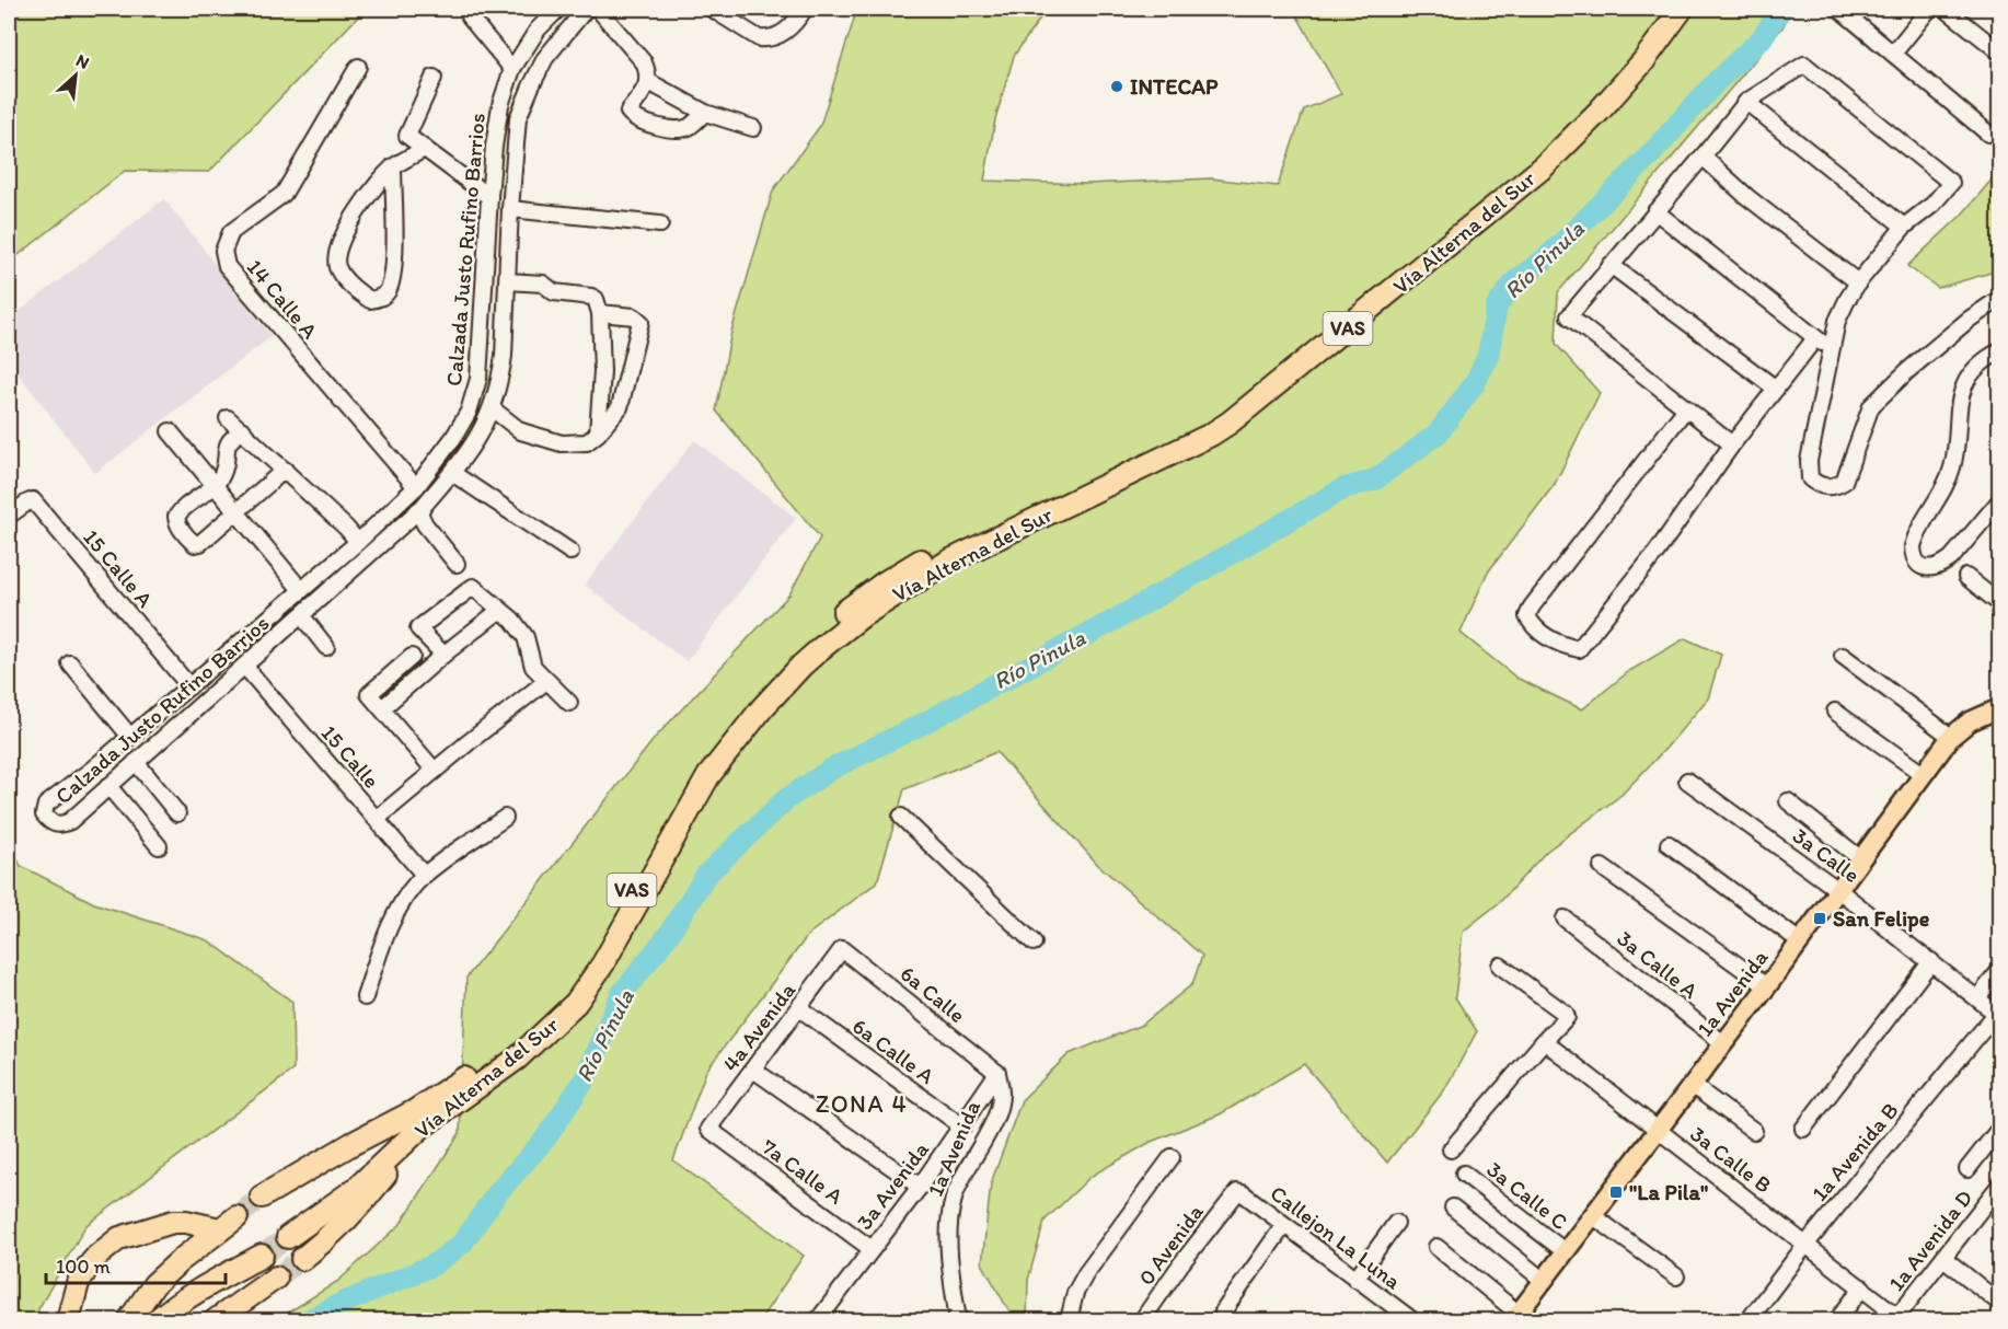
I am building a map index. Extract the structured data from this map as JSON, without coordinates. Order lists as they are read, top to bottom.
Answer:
{
  "streets": {
    "highway": ["Vía Alterna del Sur", "VAS"],
    "main road": ["1a Avenida"],
    "street": [
      "Calzada Justo Rufino Barrios",
      "14 Calle A",
      "15 Calle A",
      "15 Calle",
      "3a Calle",
      "3a Calle A",
      "6a Calle",
      "4a Avenida",
      "6a Calle A",
      "1a Avenida B",
      "3a Calle B",
      "7a Calle A",
      "3a Avenida",
      "3a Calle C",
      "Callejon La Luna",
      "1a Avenida D",
      "0 Avenida"
    ]
  },
  "crossings": [
    ["Calzada Justo Rufino Barrios", "14 Calle A"],
    ["Calzada Justo Rufino Barrios", "15 Calle A"],
    ["Calzada Justo Rufino Barrios", "15 Calle"],
    ["3a Calle", "1a Avenida"],
    ["3a Calle", "1a Avenida B"],
    ["3a Calle A", "1a Avenida"],
    ["1a Avenida", "6a Calle"],
    ["1a Avenida", "3a Calle B"],
    ["1a Avenida", "3a Avenida"],
    ["1a Avenida", "3a Calle C"],
    ["6a Calle", "4a Avenida"],
    ["6a Calle", "3a Avenida"],
    ["4a Avenida", "6a Calle A"],
    ["4a Avenida", "7a Calle A"],
    ["6a Calle A", "3a Avenida"],
    ["1a Avenida B", "3a Calle B"],
    ["3a Calle B", "1a Avenida D"],
    ["7a Calle A", "3a Avenida"],
    ["Callejon La Luna", "0 Avenida"]
  ],
  "districts": ["ZONA 4"],
  "water": ["Río Pinula"],
  "places": {
    "other": ["INTECAP"],
    "transit": ["San Felipe", "\"La Pila\""]
  },
  "scale_bar": "100 m",
  "north": "top right"
}
